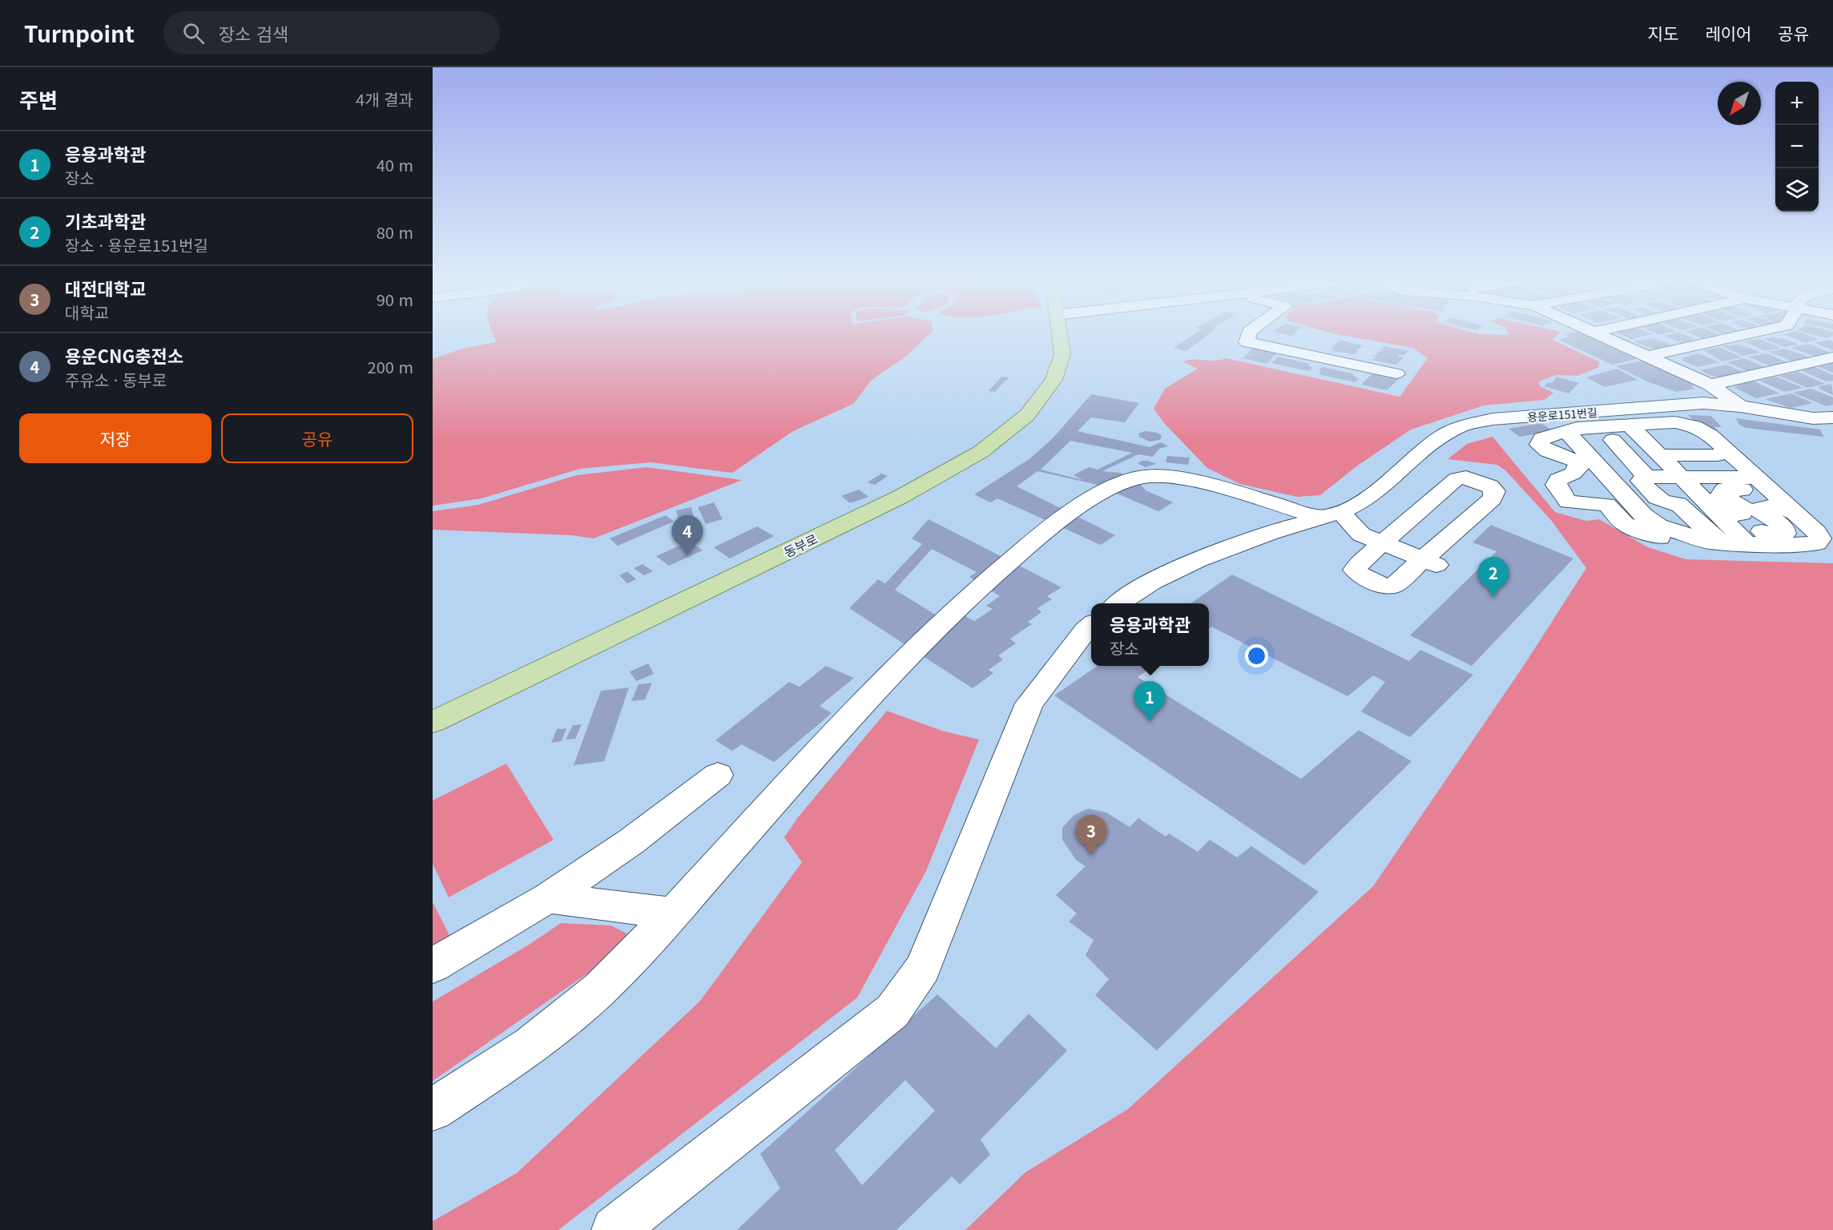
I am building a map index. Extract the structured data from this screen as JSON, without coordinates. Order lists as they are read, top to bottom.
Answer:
{
  "streets": {
    "main road": ["동부로"],
    "street": ["용운로151번길"]
  },
  "north": "bottom left",
  "page": {
    "header": "Turnpoint",
    "search": "장소 검색",
    "nav": ["지도", "레이어", "공유"],
    "heading": ["주변", "4개 결과"],
    "map_buttons": ["+", "−"],
    "list": [
      {
        "mark": "1",
        "name": "응용과학관",
        "note": "장소",
        "value": "40 m"
      },
      {
        "mark": "2",
        "name": "기초과학관",
        "note": "장소 · 용운로151번길",
        "value": "80 m"
      },
      {
        "mark": "3",
        "name": "대전대학교",
        "note": "대학교",
        "value": "90 m"
      },
      {
        "mark": "4",
        "name": "용운CNG충전소",
        "note": "주유소 · 동부로",
        "value": "200 m"
      }
    ],
    "buttons": ["저장", "공유"],
    "pins": [
      "4",
      "2",
      "1",
      "3"
    ],
    "popup": ["응용과학관", "장소"]
  }
}
